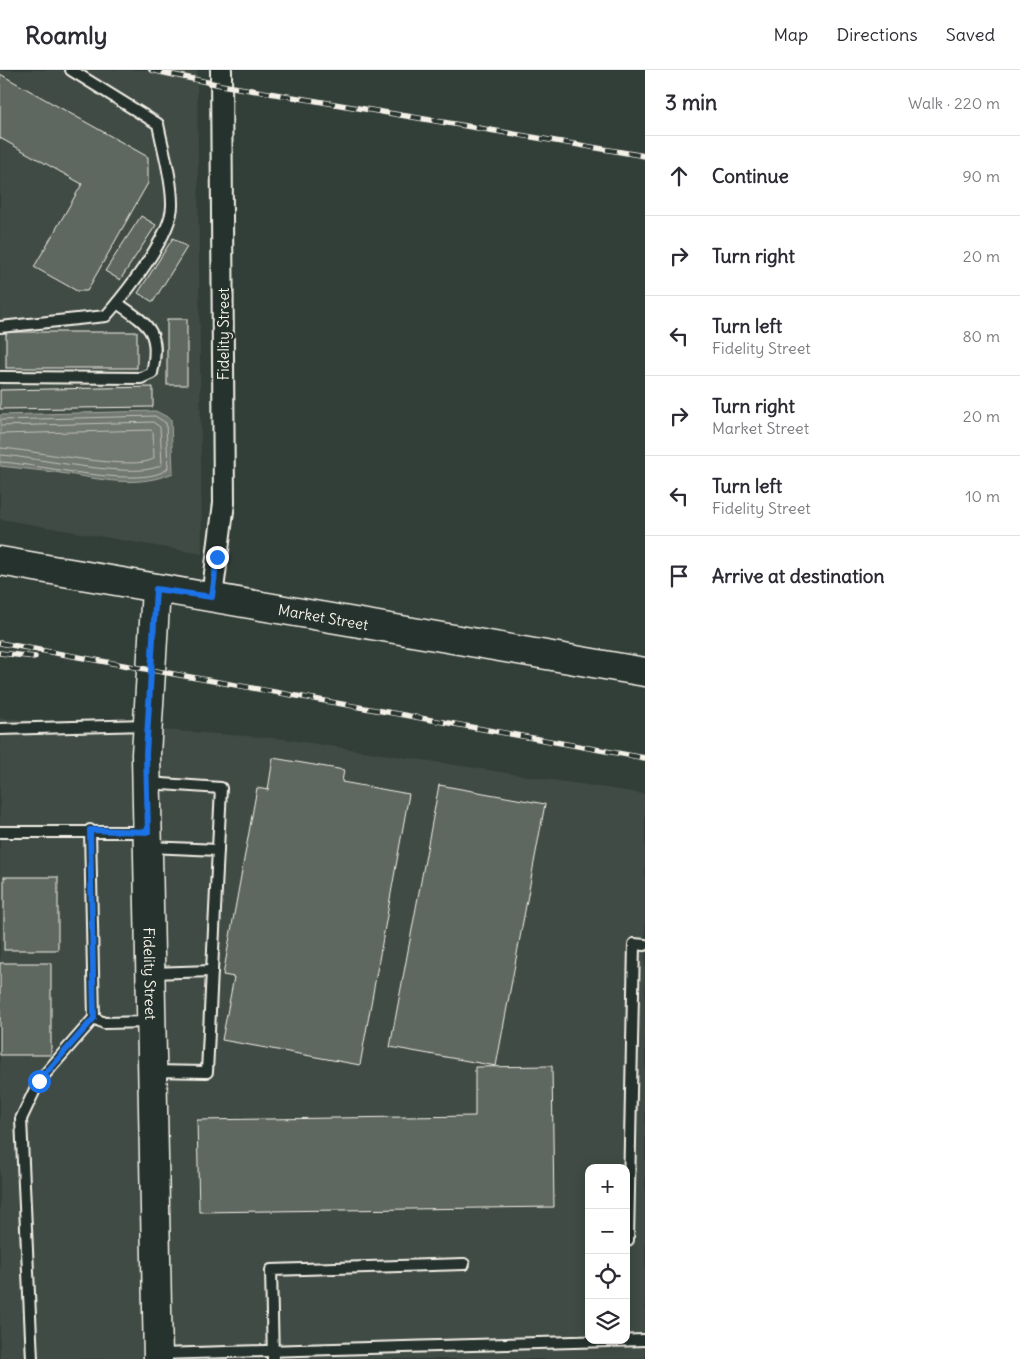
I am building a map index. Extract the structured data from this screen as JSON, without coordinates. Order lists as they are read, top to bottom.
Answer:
{
  "streets": {
    "main road": ["Fidelity Street", "Market Street"]
  },
  "crossings": [
    ["Fidelity Street", "Market Street"]
  ],
  "page": {
    "header": "Roamly",
    "nav": ["Map", "Directions", "Saved"],
    "heading": ["3 min", "Walk · 220 m"],
    "list": [
      ["Continue", "90 m"],
      ["Turn right", "20 m"],
      ["Turn left", "Fidelity Street", "80 m"],
      ["Turn right", "Market Street", "20 m"],
      ["Turn left", "Fidelity Street", "10 m"],
      "Arrive at destination"
    ],
    "map_buttons": ["+", "−"]
  }
}
